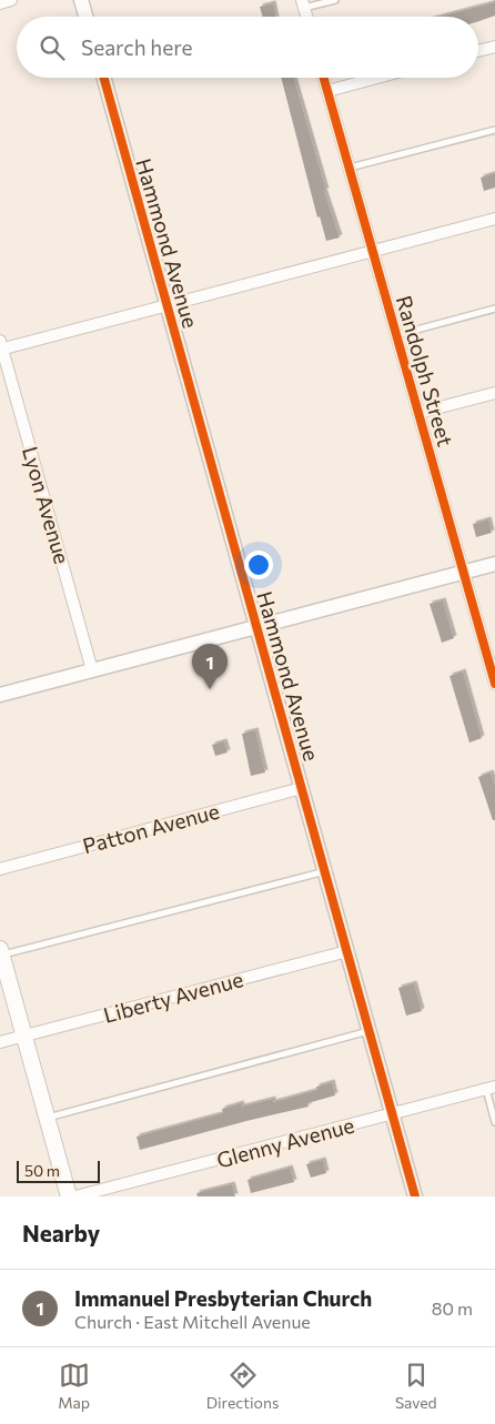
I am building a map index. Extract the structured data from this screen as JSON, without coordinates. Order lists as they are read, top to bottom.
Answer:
{
  "streets": {
    "street": [
      "Hammond Avenue",
      "Randolph Street",
      "Lyon Avenue",
      "Patton Avenue",
      "Liberty Avenue",
      "Glenny Avenue"
    ]
  },
  "crossings": [
    ["Hammond Avenue", "Patton Avenue"],
    ["Hammond Avenue", "Liberty Avenue"],
    ["Hammond Avenue", "Glenny Avenue"]
  ],
  "scale_bar": "50 m",
  "page": {
    "search": "Search here",
    "pins": "1",
    "scale": "50 m",
    "heading": "Nearby",
    "list": [
      {
        "mark": "1",
        "name": "Immanuel Presbyterian Church",
        "note": "Church · East Mitchell Avenue",
        "value": "80 m"
      }
    ],
    "nav": ["Map", "Directions", "Saved"]
  }
}
